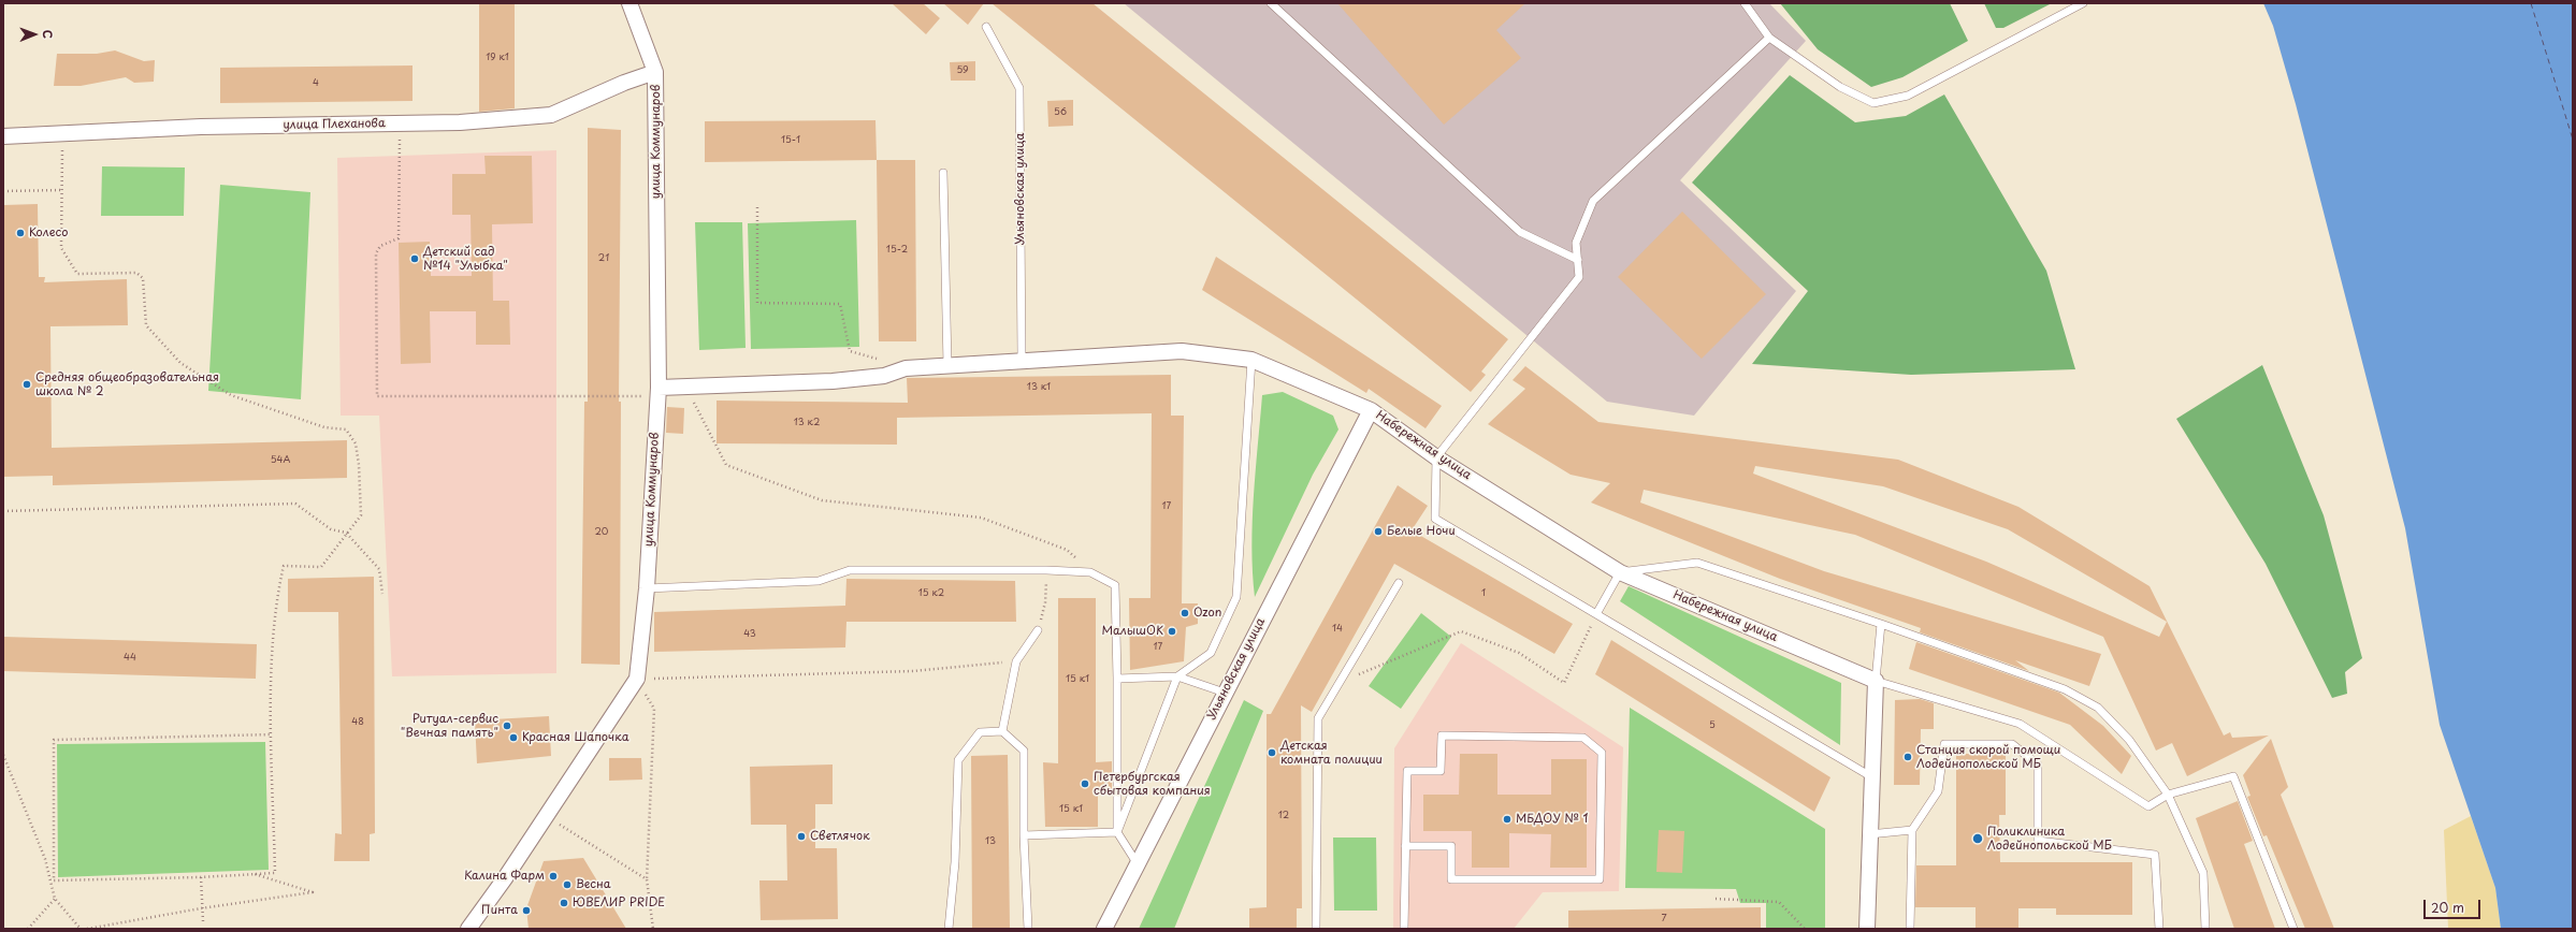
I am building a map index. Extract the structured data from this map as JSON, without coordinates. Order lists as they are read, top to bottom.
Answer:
{
  "streets": {
    "street": [
      "улица Плеханова",
      "улица Коммунаров",
      "Ульяновская улица",
      "Набережная улица"
    ]
  },
  "crossings": [
    ["улица Плеханова", "улица Коммунаров"],
    ["улица Коммунаров", "Набережная улица"],
    ["Ульяновская улица", "Набережная улица"]
  ],
  "places": [
    "Колесо",
    "Детский сад №14 \"Улыбка\"",
    "Средняя общеобразовательная школа № 2",
    "Белые Ночи",
    "Ozon",
    "МалышОК",
    "Ритуал-сервис \"Вечная память\"",
    "Красная Шапочка",
    "Детская комната полиции",
    "Станция скорой помощи Лодейнопольской МБ",
    "Петербургская сбытовая компания",
    "МБДОУ № 1",
    "Светлячок",
    "Поликлиника Лодейнопольской МБ",
    "Калина Фарм",
    "Весна",
    "ЮВЕЛИР PRIDE",
    "Пинта"
  ],
  "house_numbers": [
    "19 к1",
    "59",
    "4",
    "56",
    "15-1",
    "15-2",
    "21",
    "13 к1",
    "13 к2",
    "54А",
    "17",
    "20",
    "15 к2",
    "1",
    "14",
    "43",
    "17",
    "44",
    "15 к1",
    "48",
    "5",
    "15 к1",
    "12",
    "13",
    "7"
  ],
  "scale_bar": "20 m",
  "north": "right"
}
